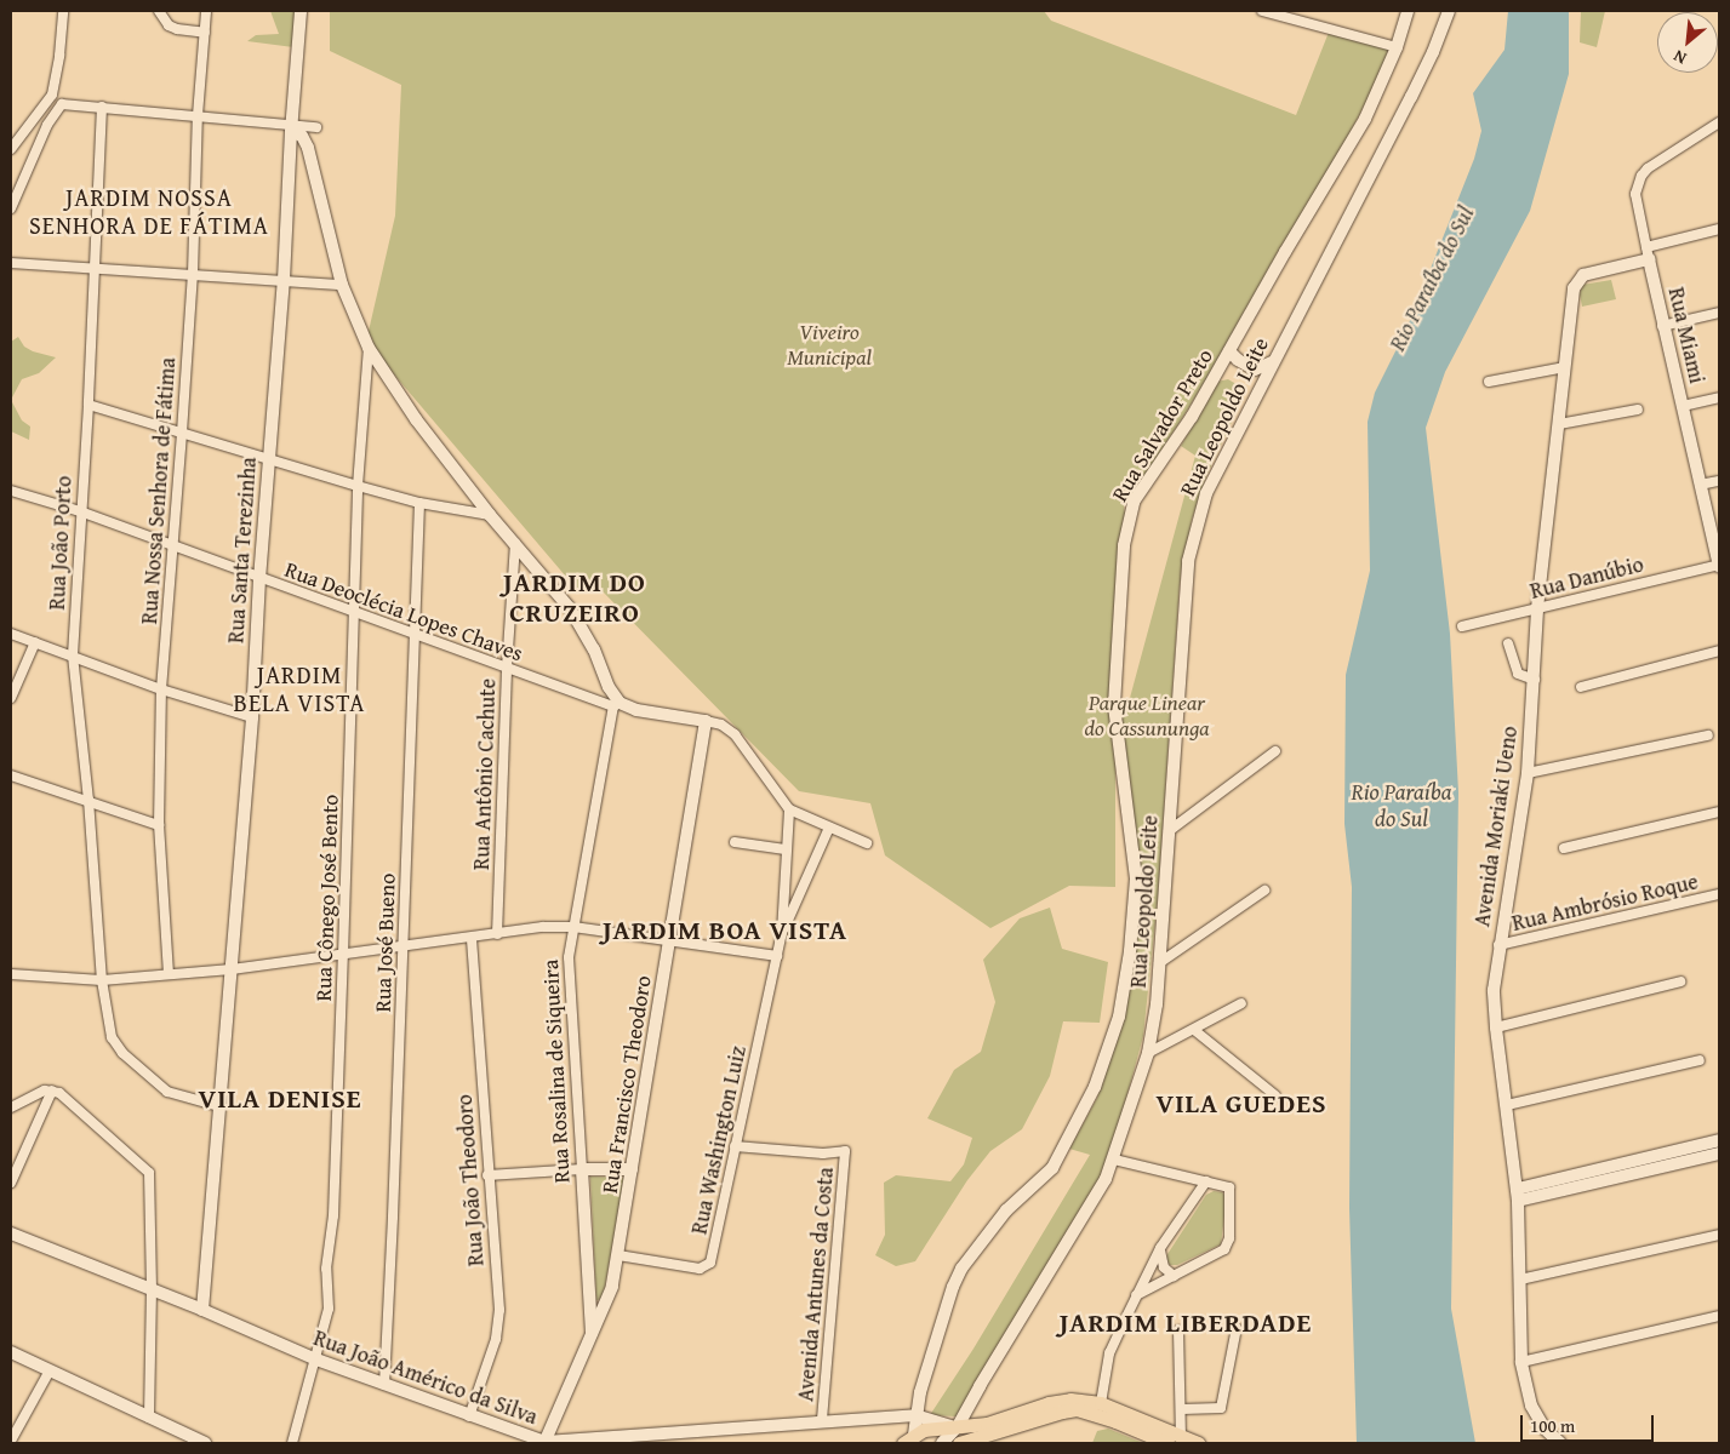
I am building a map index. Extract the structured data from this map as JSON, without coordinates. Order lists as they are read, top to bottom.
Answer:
{
  "streets": {
    "main road": [
      "Rua Miami",
      "Rua Leopoldo Leite",
      "Rua Salvador Preto",
      "Rua Santa Terezinha",
      "Avenida Moriaki Ueno",
      "Rua Rosalina de Siqueira",
      "Rua Francisco Theodoro",
      "Rua João Américo da Silva"
    ],
    "street": [
      "Rua Nossa Senhora de Fátima",
      "Rua João Porto",
      "Rua Danúbio",
      "Rua Deoclécia Lopes Chaves",
      "Rua Antônio Cachute",
      "Rua Cônego José Bento",
      "Rua Ambrósio Roque",
      "Rua José Bueno",
      "Rua Washington Luiz",
      "Rua João Theodoro",
      "Avenida Antunes da Costa"
    ]
  },
  "crossings": [
    ["Rua Miami", "Rua Danúbio"],
    ["Rua Miami", "Avenida Moriaki Ueno"],
    ["Rua Leopoldo Leite", "Rua João Américo da Silva"],
    ["Rua Salvador Preto", "Rua João Américo da Silva"],
    ["Rua Nossa Senhora de Fátima", "Rua Deoclécia Lopes Chaves"],
    ["Rua João Porto", "Rua Santa Terezinha"],
    ["Rua João Porto", "Rua Deoclécia Lopes Chaves"],
    ["Rua Santa Terezinha", "Rua Deoclécia Lopes Chaves"],
    ["Rua Santa Terezinha", "Rua João Américo da Silva"],
    ["Rua Danúbio", "Avenida Moriaki Ueno"],
    ["Rua Deoclécia Lopes Chaves", "Rua Antônio Cachute"],
    ["Rua Deoclécia Lopes Chaves", "Rua Cônego José Bento"],
    ["Rua Deoclécia Lopes Chaves", "Rua José Bueno"],
    ["Rua Deoclécia Lopes Chaves", "Rua Rosalina de Siqueira"],
    ["Avenida Moriaki Ueno", "Rua Ambrósio Roque"],
    ["Rua Cônego José Bento", "Rua João Américo da Silva"],
    ["Rua José Bueno", "Rua João Américo da Silva"],
    ["Rua Rosalina de Siqueira", "Rua Francisco Theodoro"],
    ["Rua Francisco Theodoro", "Rua Washington Luiz"],
    ["Rua Francisco Theodoro", "Rua João Américo da Silva"],
    ["Rua Washington Luiz", "Avenida Antunes da Costa"],
    ["Rua João Theodoro", "Rua João Américo da Silva"],
    ["Avenida Antunes da Costa", "Rua João Américo da Silva"]
  ],
  "districts": [
    "JARDIM NOSSA SENHORA DE FÁTIMA",
    "JARDIM DO CRUZEIRO",
    "JARDIM BELA VISTA",
    "JARDIM BOA VISTA",
    "VILA DENISE",
    "VILA GUEDES",
    "JARDIM LIBERDADE"
  ],
  "water": ["Rio Paraíba do Sul"],
  "parks": ["Viveiro Municipal", "Parque Linear do Cassununga"],
  "scale_bar": "100 m",
  "north": "bottom left"
}
